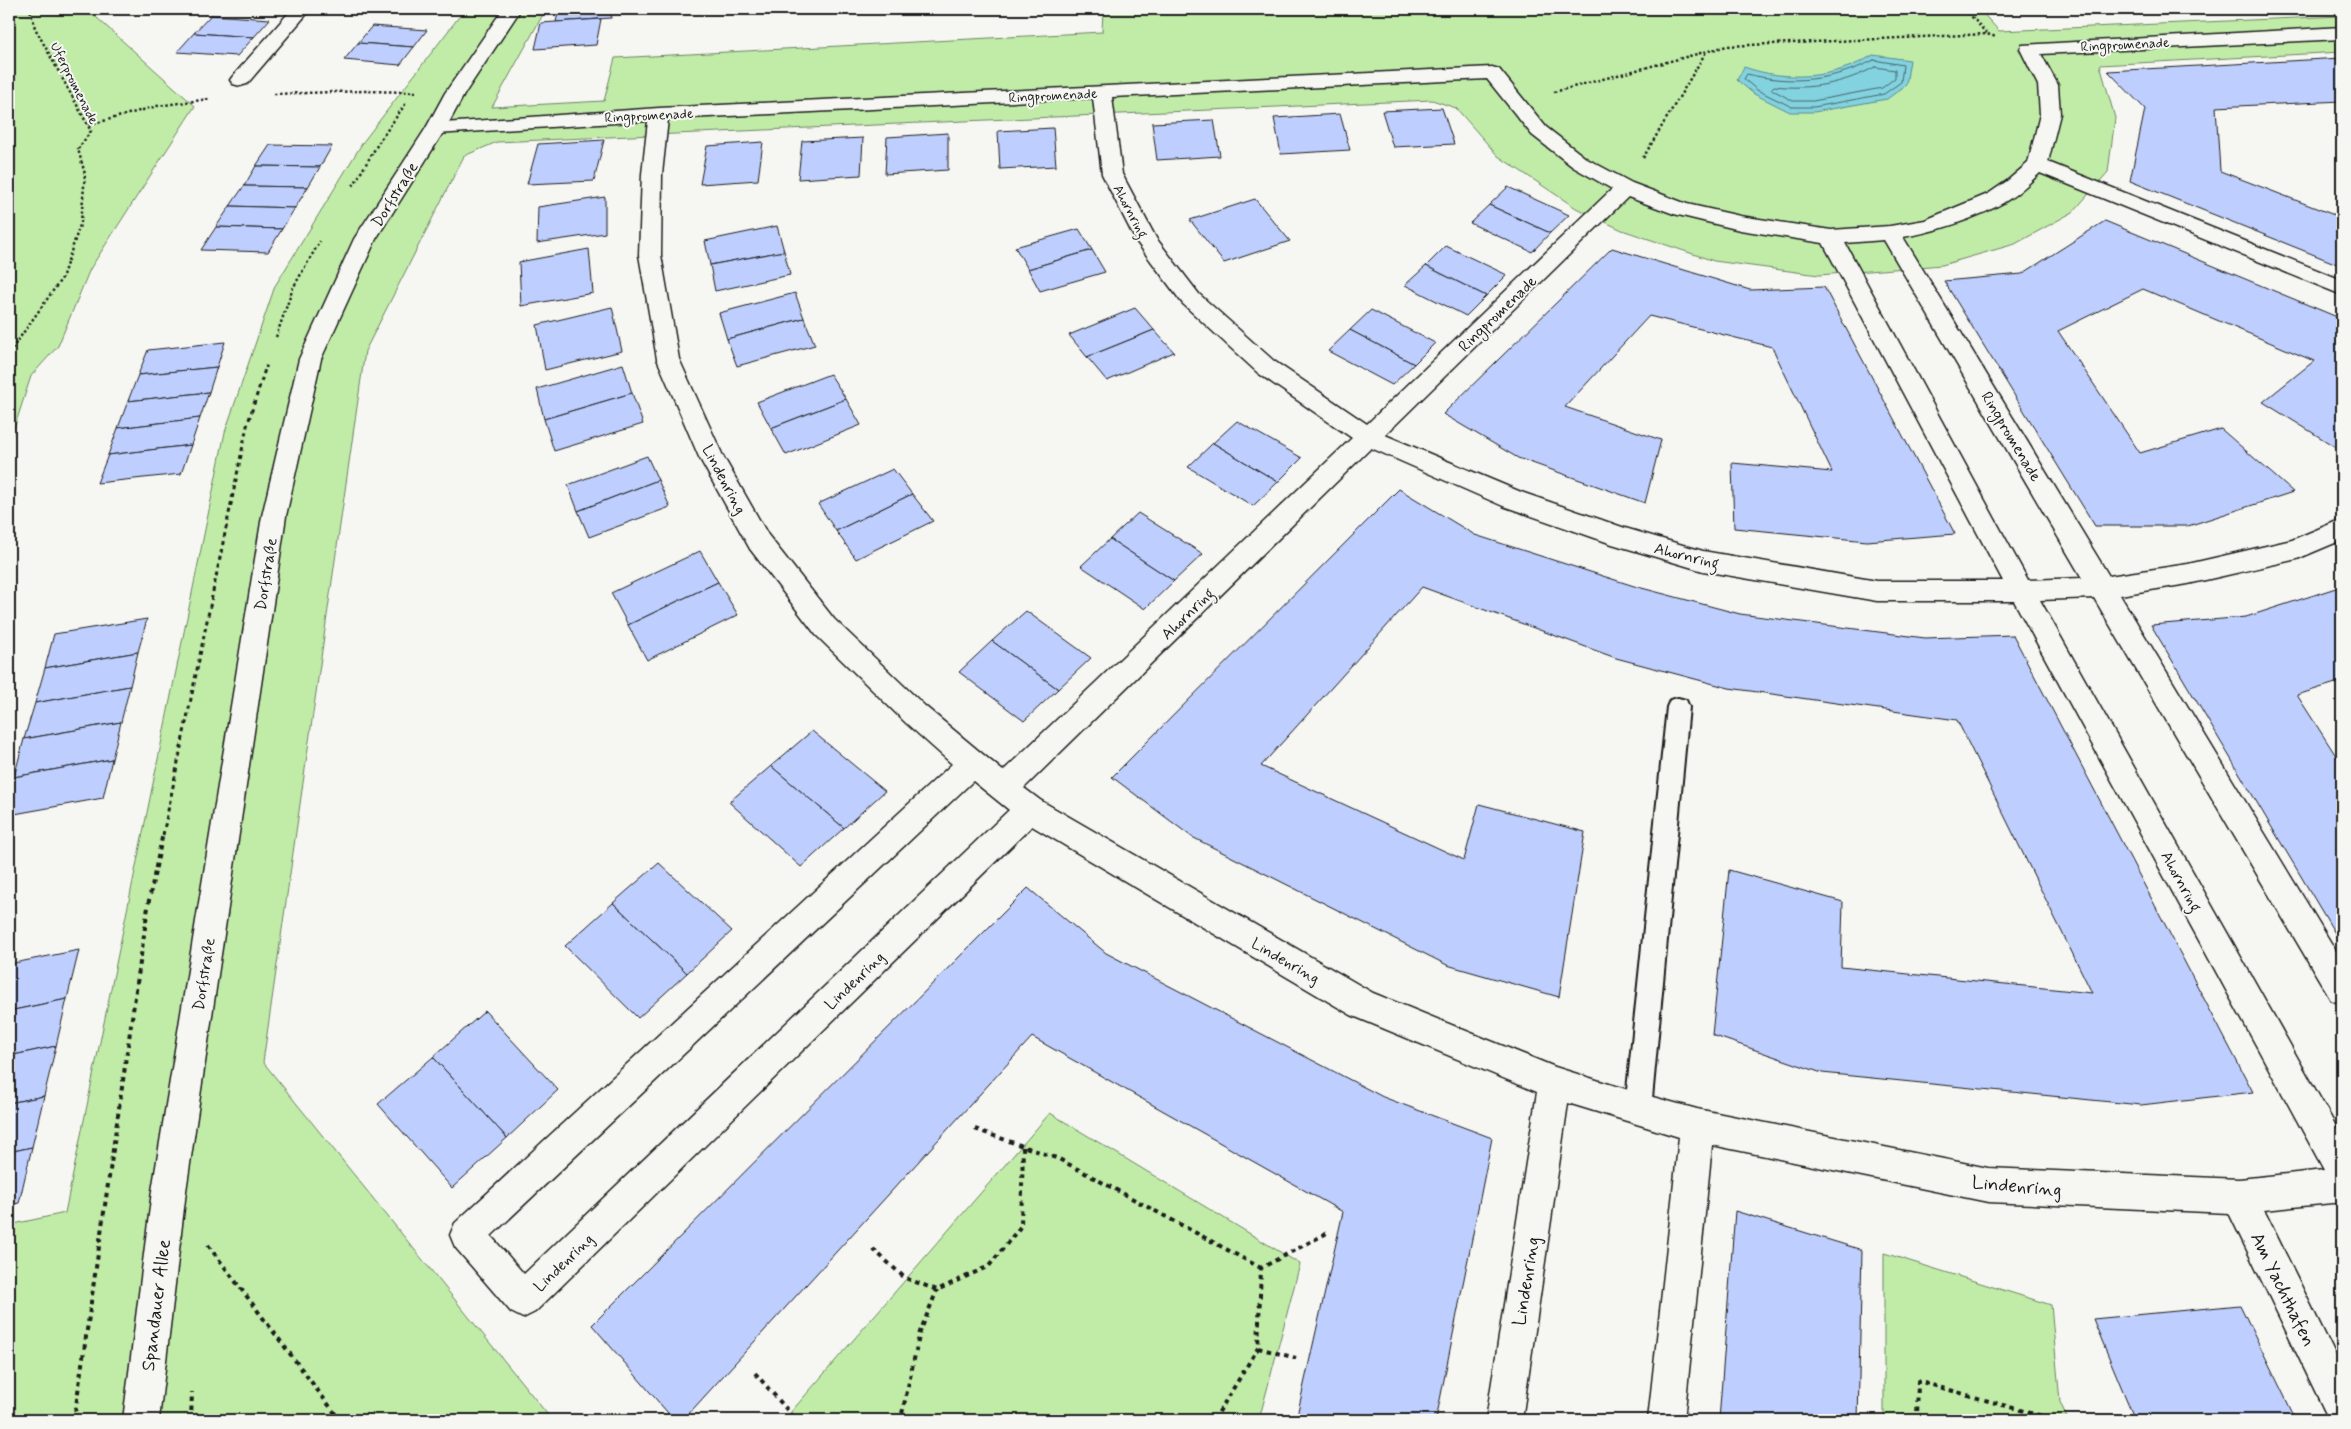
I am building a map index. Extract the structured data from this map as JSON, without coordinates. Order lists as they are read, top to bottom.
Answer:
{
  "streets": {
    "street": [
      "Ringpromenade",
      "Dorfstraße",
      "Ahornring",
      "Lindenring",
      "Am Yachthafen",
      "Spandauer Allee"
    ],
    "path": ["Uferpromenade"]
  },
  "crossings": [
    ["Ringpromenade", "Dorfstraße"],
    ["Ringpromenade", "Ahornring"],
    ["Ringpromenade", "Lindenring"],
    ["Dorfstraße", "Spandauer Allee"],
    ["Ahornring", "Lindenring"],
    ["Lindenring", "Am Yachthafen"]
  ]
}
